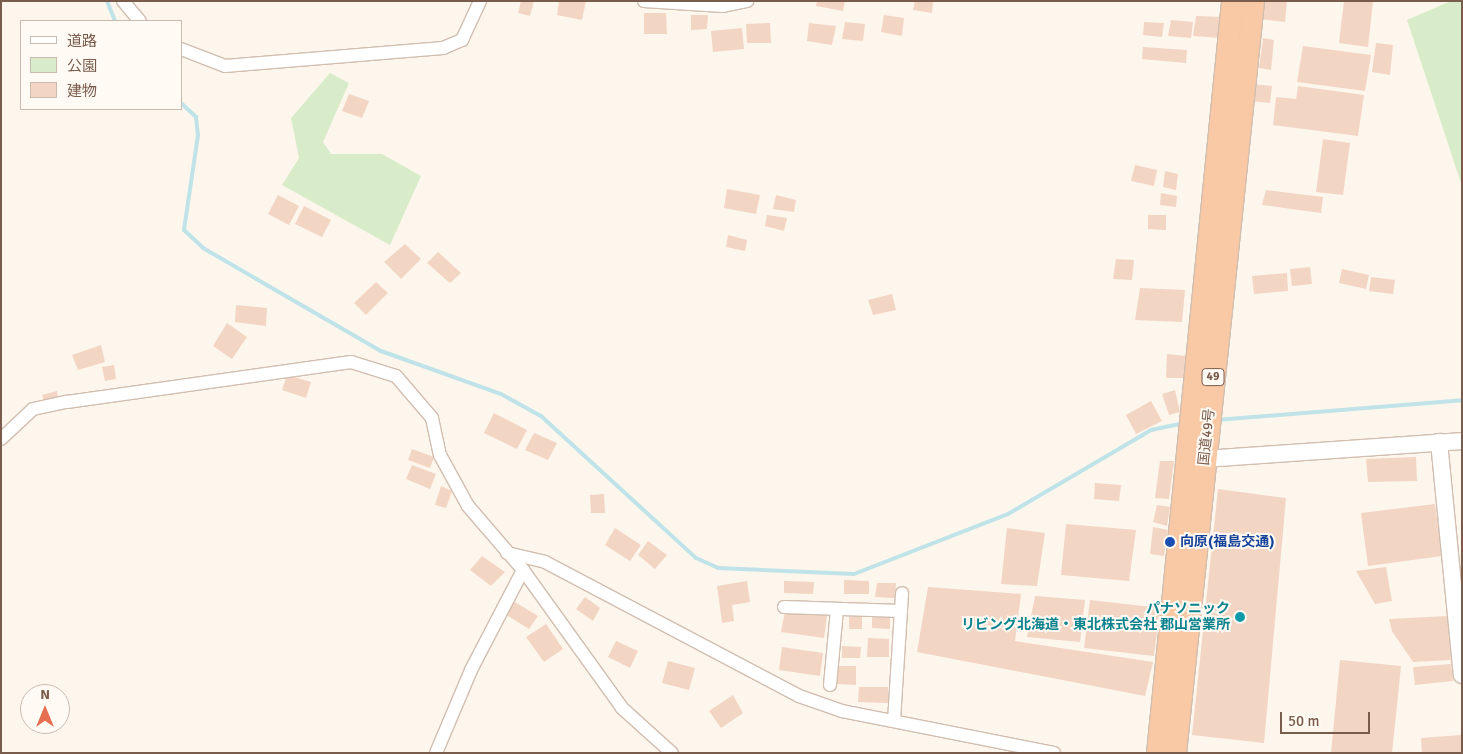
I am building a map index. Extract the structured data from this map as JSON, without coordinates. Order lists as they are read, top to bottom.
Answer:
{
  "streets": {
    "highway": ["49", "国道49号"]
  },
  "places": ["向原(福島交通)", "パナソニック リビング北海道・東北株式会社 郡山営業所"],
  "legend": ["道路", "公園", "建物"],
  "scale_bar": "50 m",
  "north": "top"
}
